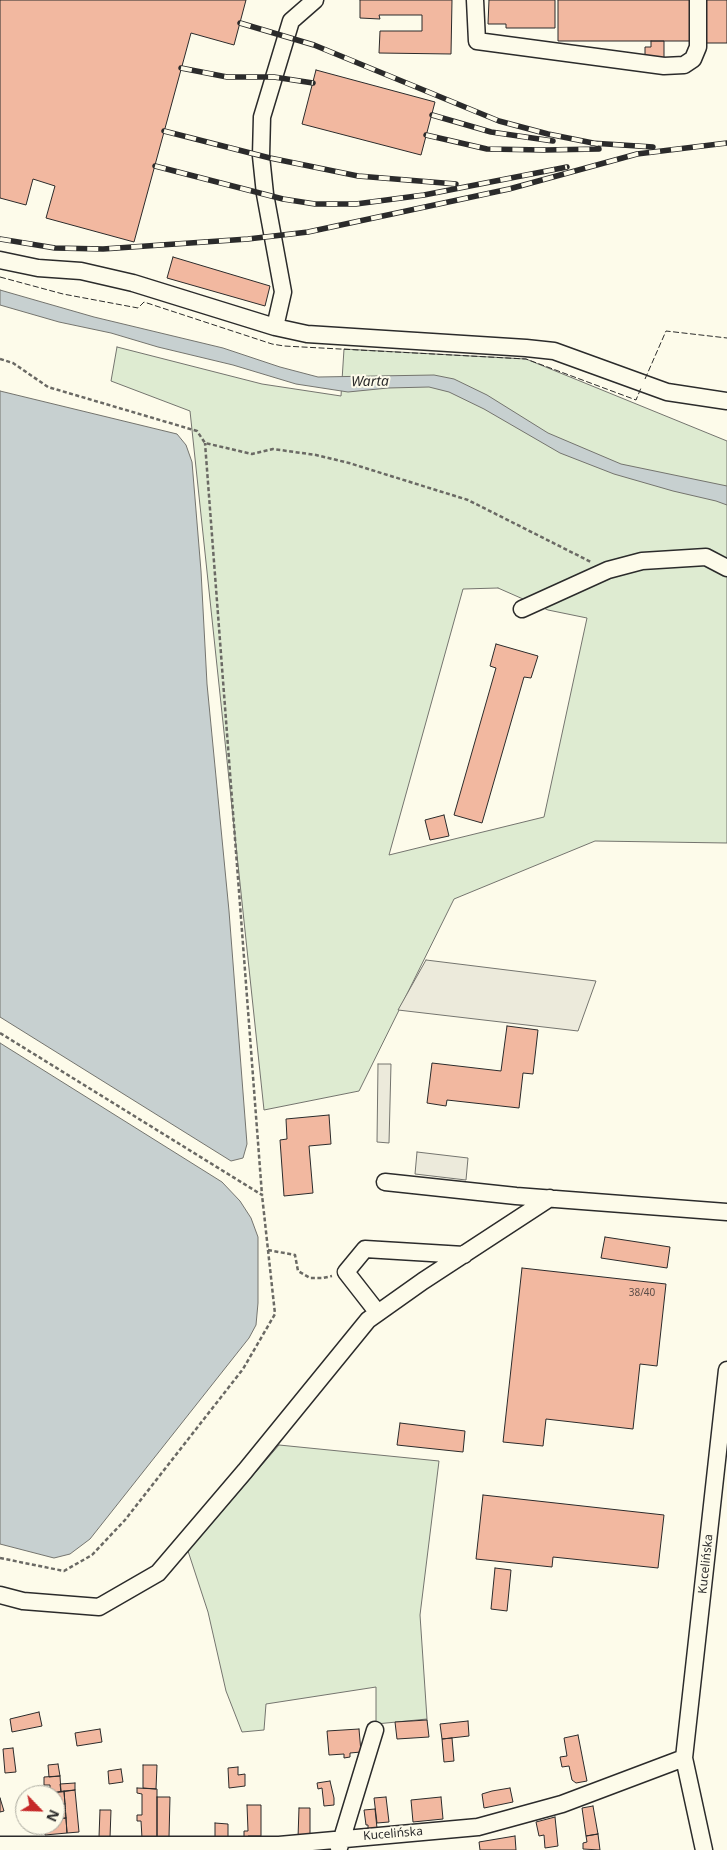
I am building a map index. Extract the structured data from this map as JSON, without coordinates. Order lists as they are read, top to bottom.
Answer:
{
  "streets": {
    "street": ["Kucelińska"]
  },
  "water": ["Warta"],
  "house_numbers": ["38/40"],
  "north": "bottom right"
}
